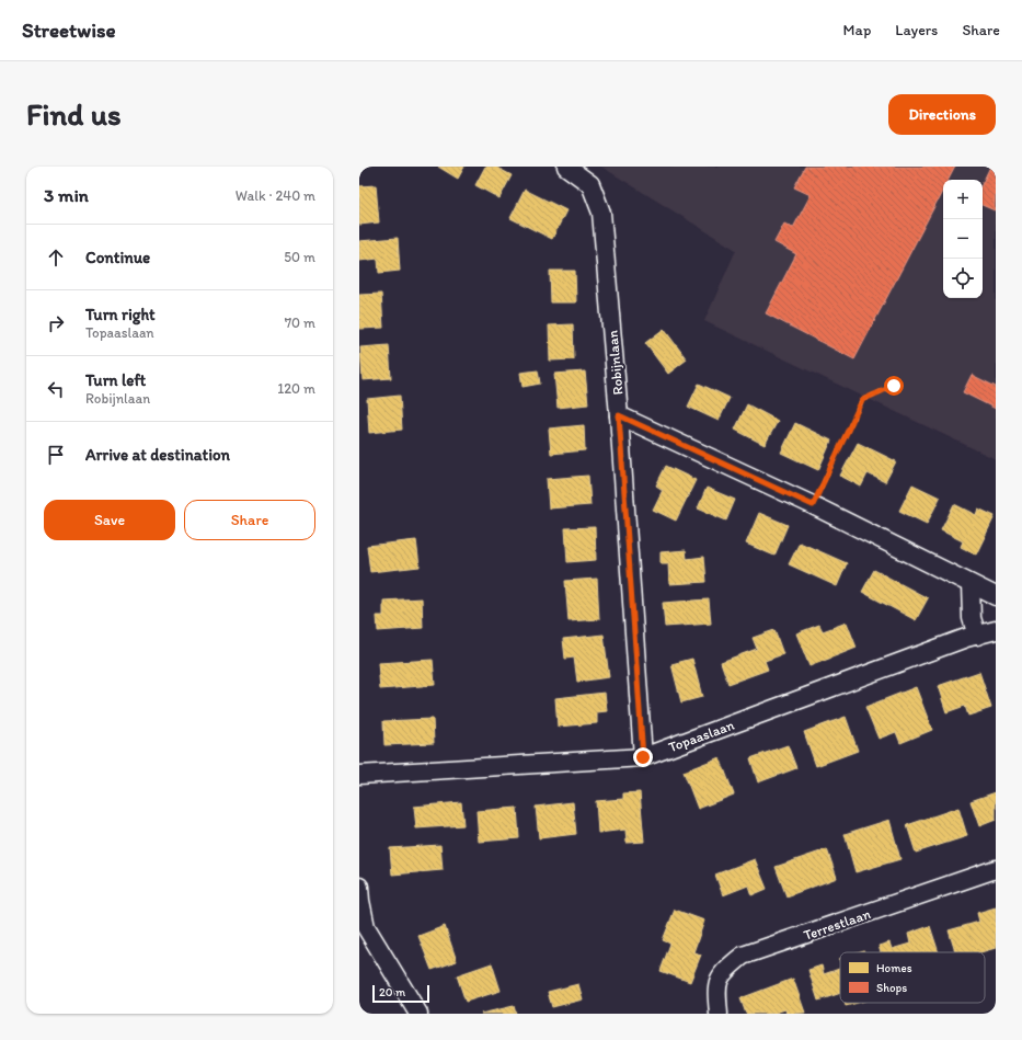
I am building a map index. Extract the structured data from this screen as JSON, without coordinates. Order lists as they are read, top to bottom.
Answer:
{
  "streets": {
    "street": ["Robijnlaan", "Topaaslaan", "Terrestlaan"]
  },
  "crossings": [
    ["Robijnlaan", "Topaaslaan"]
  ],
  "legend": ["Homes", "Shops"],
  "scale_bar": "20 m",
  "page": {
    "header": "Streetwise",
    "nav": ["Map", "Layers", "Share"],
    "buttons": [
      "Directions",
      ["Save", "Share"]
    ],
    "title": "Find us",
    "heading": ["3 min", "Walk · 240 m"],
    "map_buttons": ["+", "−"],
    "list": [
      ["Continue", "50 m"],
      ["Turn right", "Topaaslaan", "70 m"],
      ["Turn left", "Robijnlaan", "120 m"],
      "Arrive at destination"
    ],
    "scale": "20 m"
  }
}
